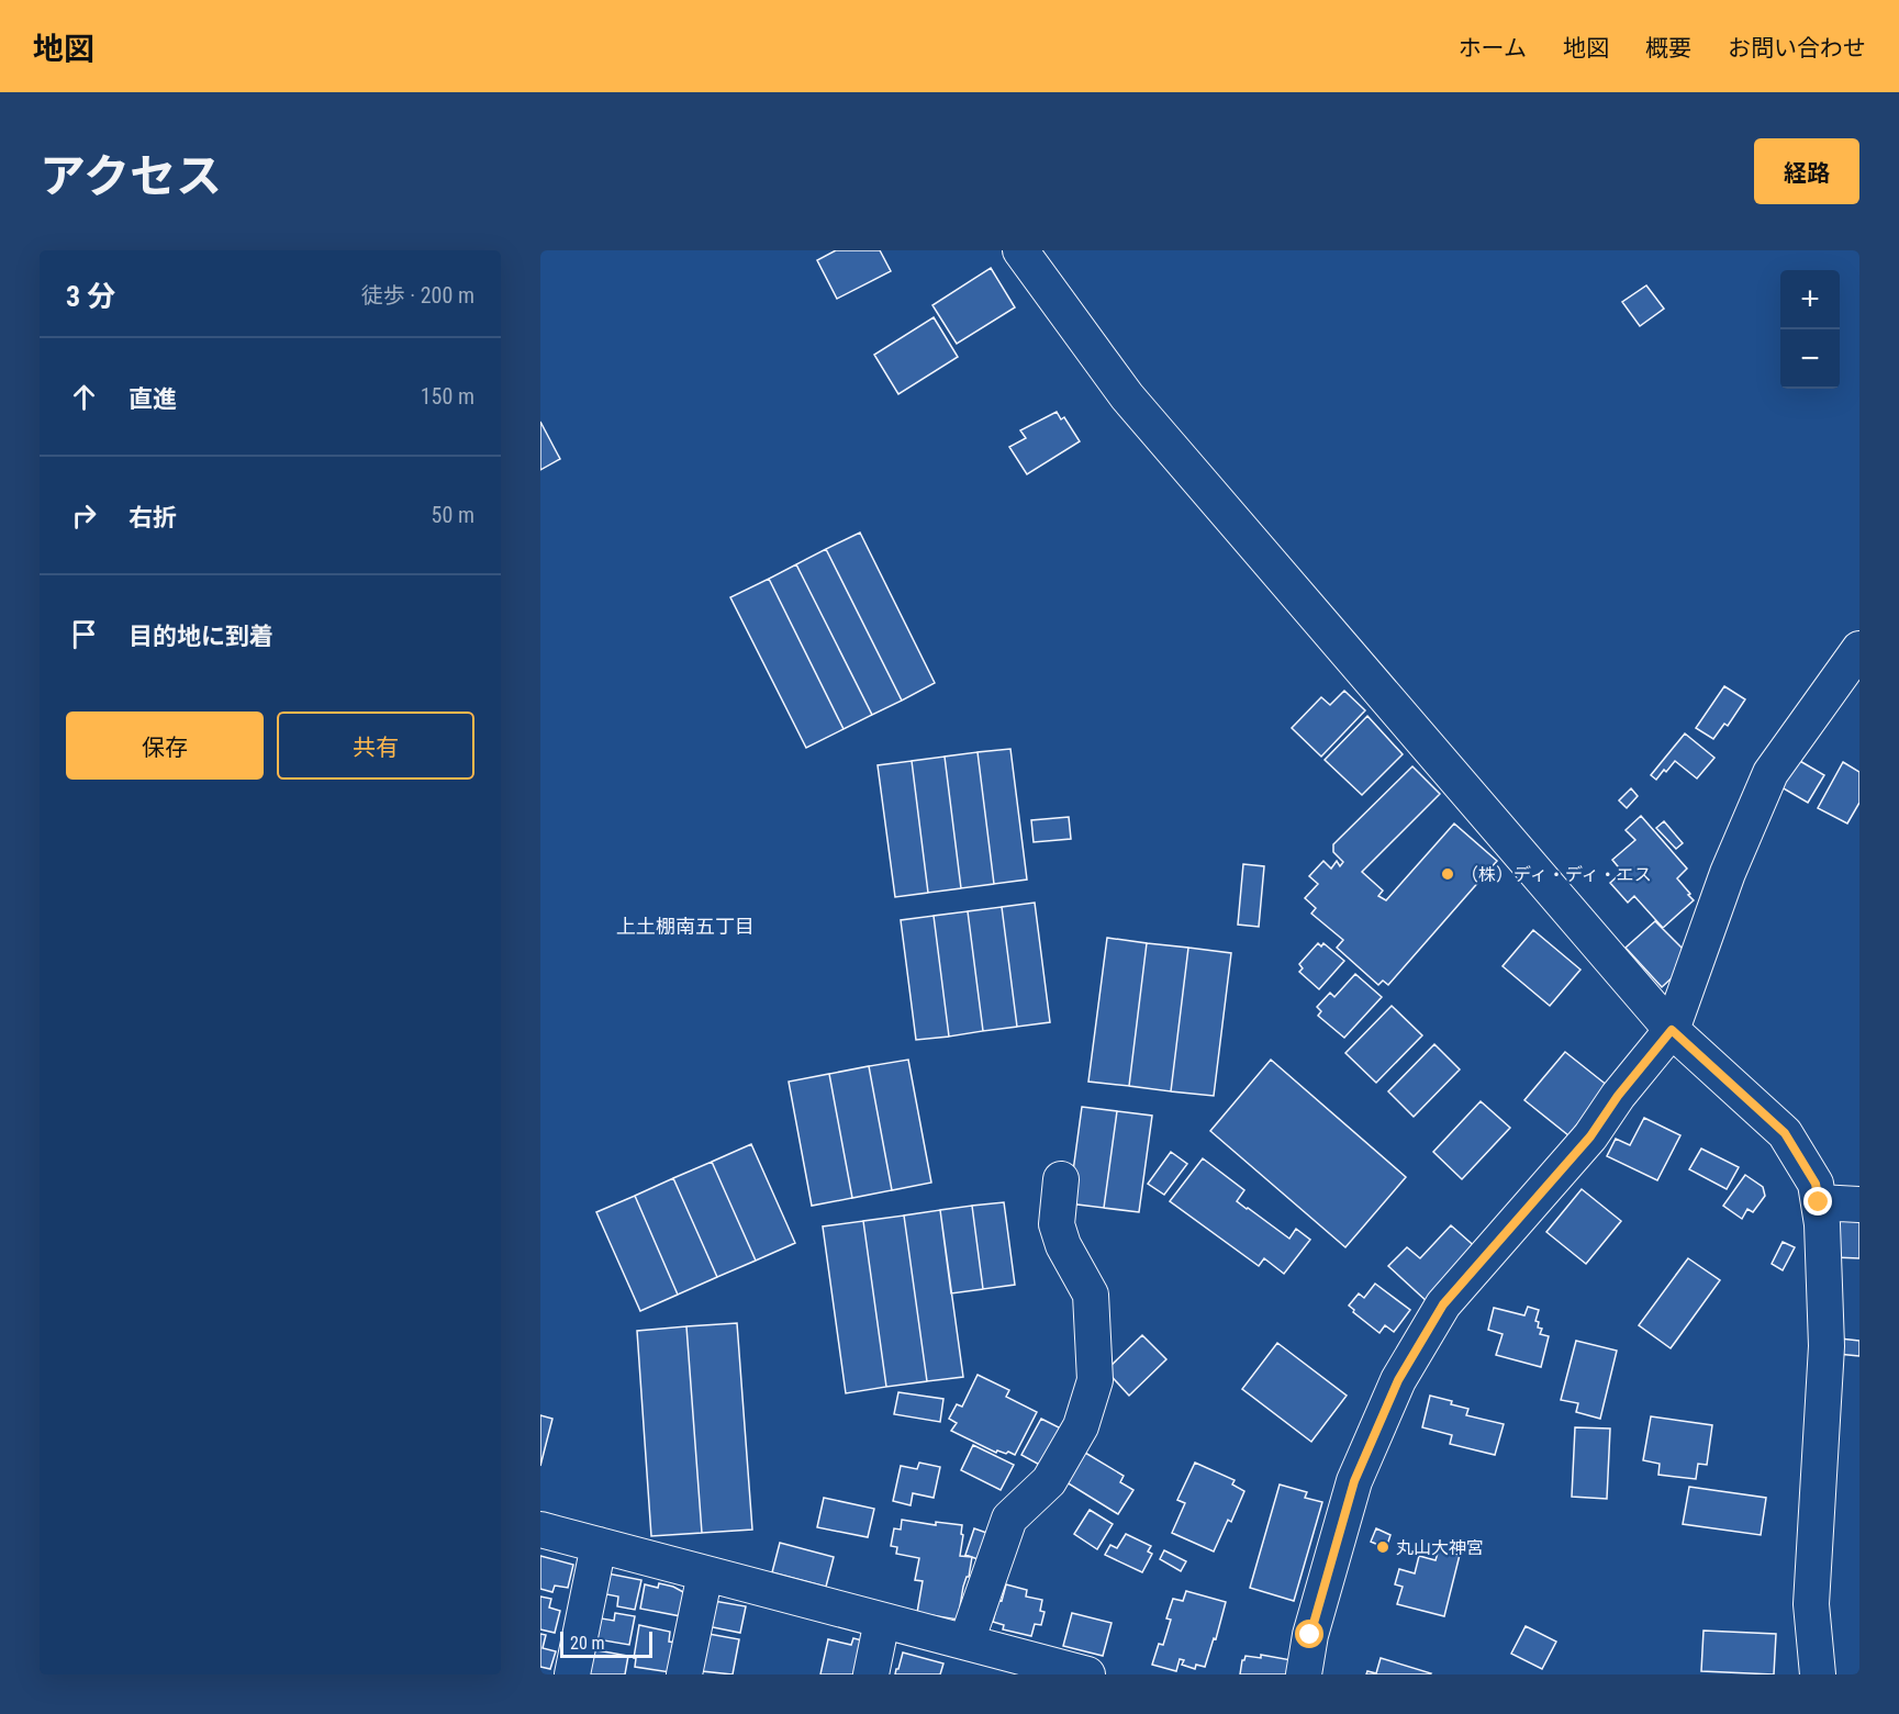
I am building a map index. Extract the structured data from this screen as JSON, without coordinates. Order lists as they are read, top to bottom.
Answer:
{
  "districts": ["上土棚南五丁目"],
  "places": ["（株）ディ・ディ・エス", "丸山大神宮"],
  "scale_bar": "20 m",
  "page": {
    "header": "地図",
    "nav": [
      "ホーム",
      "地図",
      "概要",
      "お問い合わせ"
    ],
    "title": "アクセス",
    "buttons": [
      "経路",
      ["保存", "共有"]
    ],
    "heading": ["3 分", "徒歩 · 200 m"],
    "map_buttons": ["+", "−"],
    "list": [
      ["直進", "150 m"],
      ["右折", "50 m"],
      "目的地に到着"
    ],
    "scale": "20 m"
  }
}
